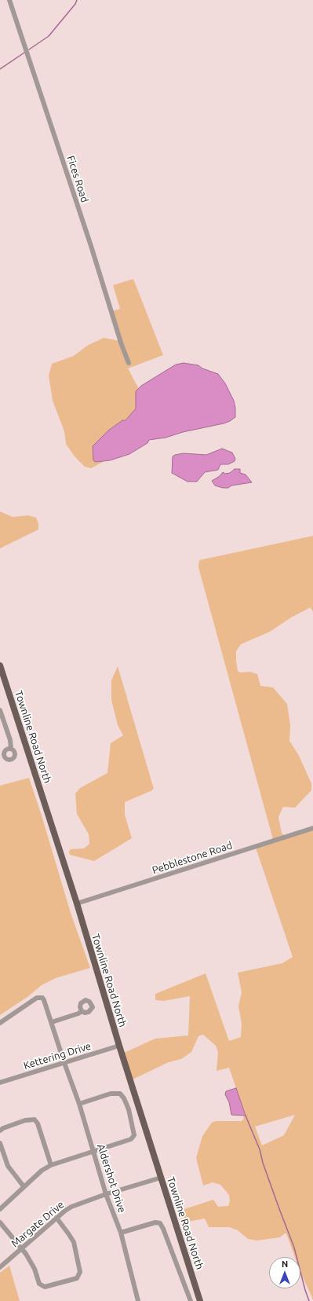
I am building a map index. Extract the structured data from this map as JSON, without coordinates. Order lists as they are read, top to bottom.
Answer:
{
  "streets": {
    "main road": ["Townline Road North"],
    "street": [
      "Fices Road",
      "Pebblestone Road",
      "Kettering Drive",
      "Aldershot Drive",
      "Margate Drive"
    ]
  },
  "crossings": [
    ["Townline Road North", "Pebblestone Road"],
    ["Townline Road North", "Kettering Drive"],
    ["Townline Road North", "Margate Drive"],
    ["Kettering Drive", "Aldershot Drive"],
    ["Aldershot Drive", "Margate Drive"]
  ],
  "north": "top"
}
